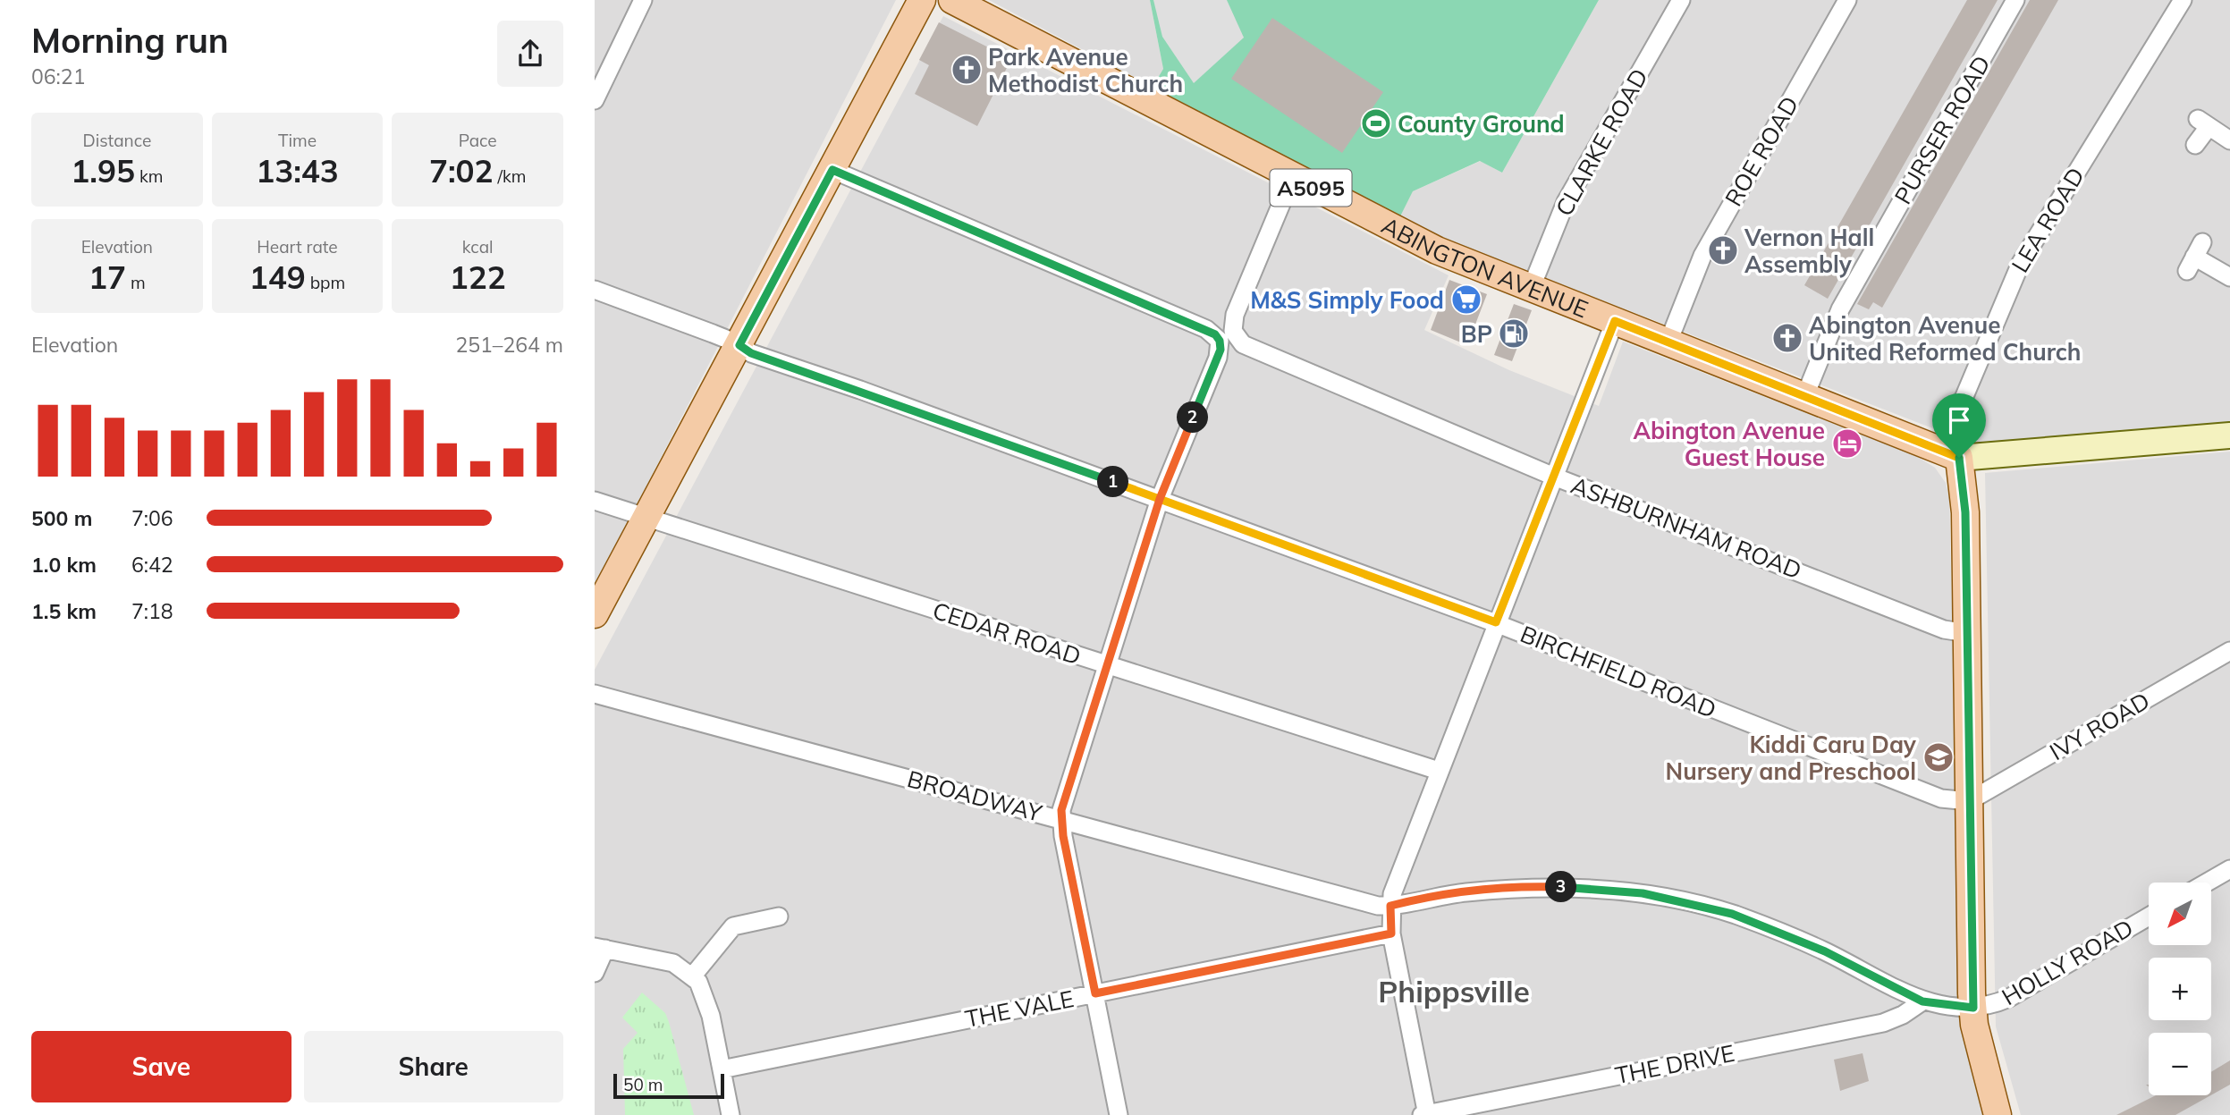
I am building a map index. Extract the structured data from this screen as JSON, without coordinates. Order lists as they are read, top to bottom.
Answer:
{
  "streets": {
    "main road": ["A5095", "ABINGTON AVENUE"],
    "street": [
      "PURSER ROAD",
      "CLARKE ROAD",
      "ROE ROAD",
      "LEA ROAD",
      "ASHBURNHAM ROAD",
      "CEDAR ROAD",
      "BIRCHFIELD ROAD",
      "IVY ROAD",
      "BROADWAY",
      "HOLLY ROAD",
      "THE VALE",
      "THE DRIVE"
    ]
  },
  "crossings": [
    ["PURSER ROAD", "ABINGTON AVENUE"],
    ["CLARKE ROAD", "ABINGTON AVENUE"],
    ["ROE ROAD", "ABINGTON AVENUE"],
    ["LEA ROAD", "ABINGTON AVENUE"],
    ["BIRCHFIELD ROAD", "IVY ROAD"],
    ["BROADWAY", "HOLLY ROAD"],
    ["BROADWAY", "THE DRIVE"]
  ],
  "districts": ["Phippsville"],
  "places": {
    "church": ["Park Avenue Methodist Church", "Vernon Hall Assembly", "Abington Avenue United Reformed Church"],
    "sports": ["County Ground"],
    "supermarket": ["M&S Simply Food"],
    "fuel station": ["BP"],
    "hotel": ["Abington Avenue Guest House"],
    "school or university": ["Kiddi Caru Day Nursery and Preschool"]
  },
  "scale_bar": "50 m",
  "north": "bottom left",
  "page": {
    "heading": ["Morning run", "06:21"],
    "stats": [
      ["Distance", "1.95 km"],
      ["Time", "13:43"],
      ["Pace", "7:02 /km"],
      ["Elevation", "17 m"],
      ["Heart rate", "149 bpm"],
      ["kcal", "122"]
    ],
    "chart": ["Elevation", "251–264 m"],
    "pins": ["2", "1", "3"],
    "list": [
      {
        "name": "500 m",
        "note": "7:06"
      },
      {
        "name": "1.0 km",
        "note": "6:42"
      },
      {
        "name": "1.5 km",
        "note": "7:18"
      }
    ],
    "map_buttons": ["+", "−"],
    "buttons": ["Save", "Share"],
    "scale": "50 m"
  }
}
